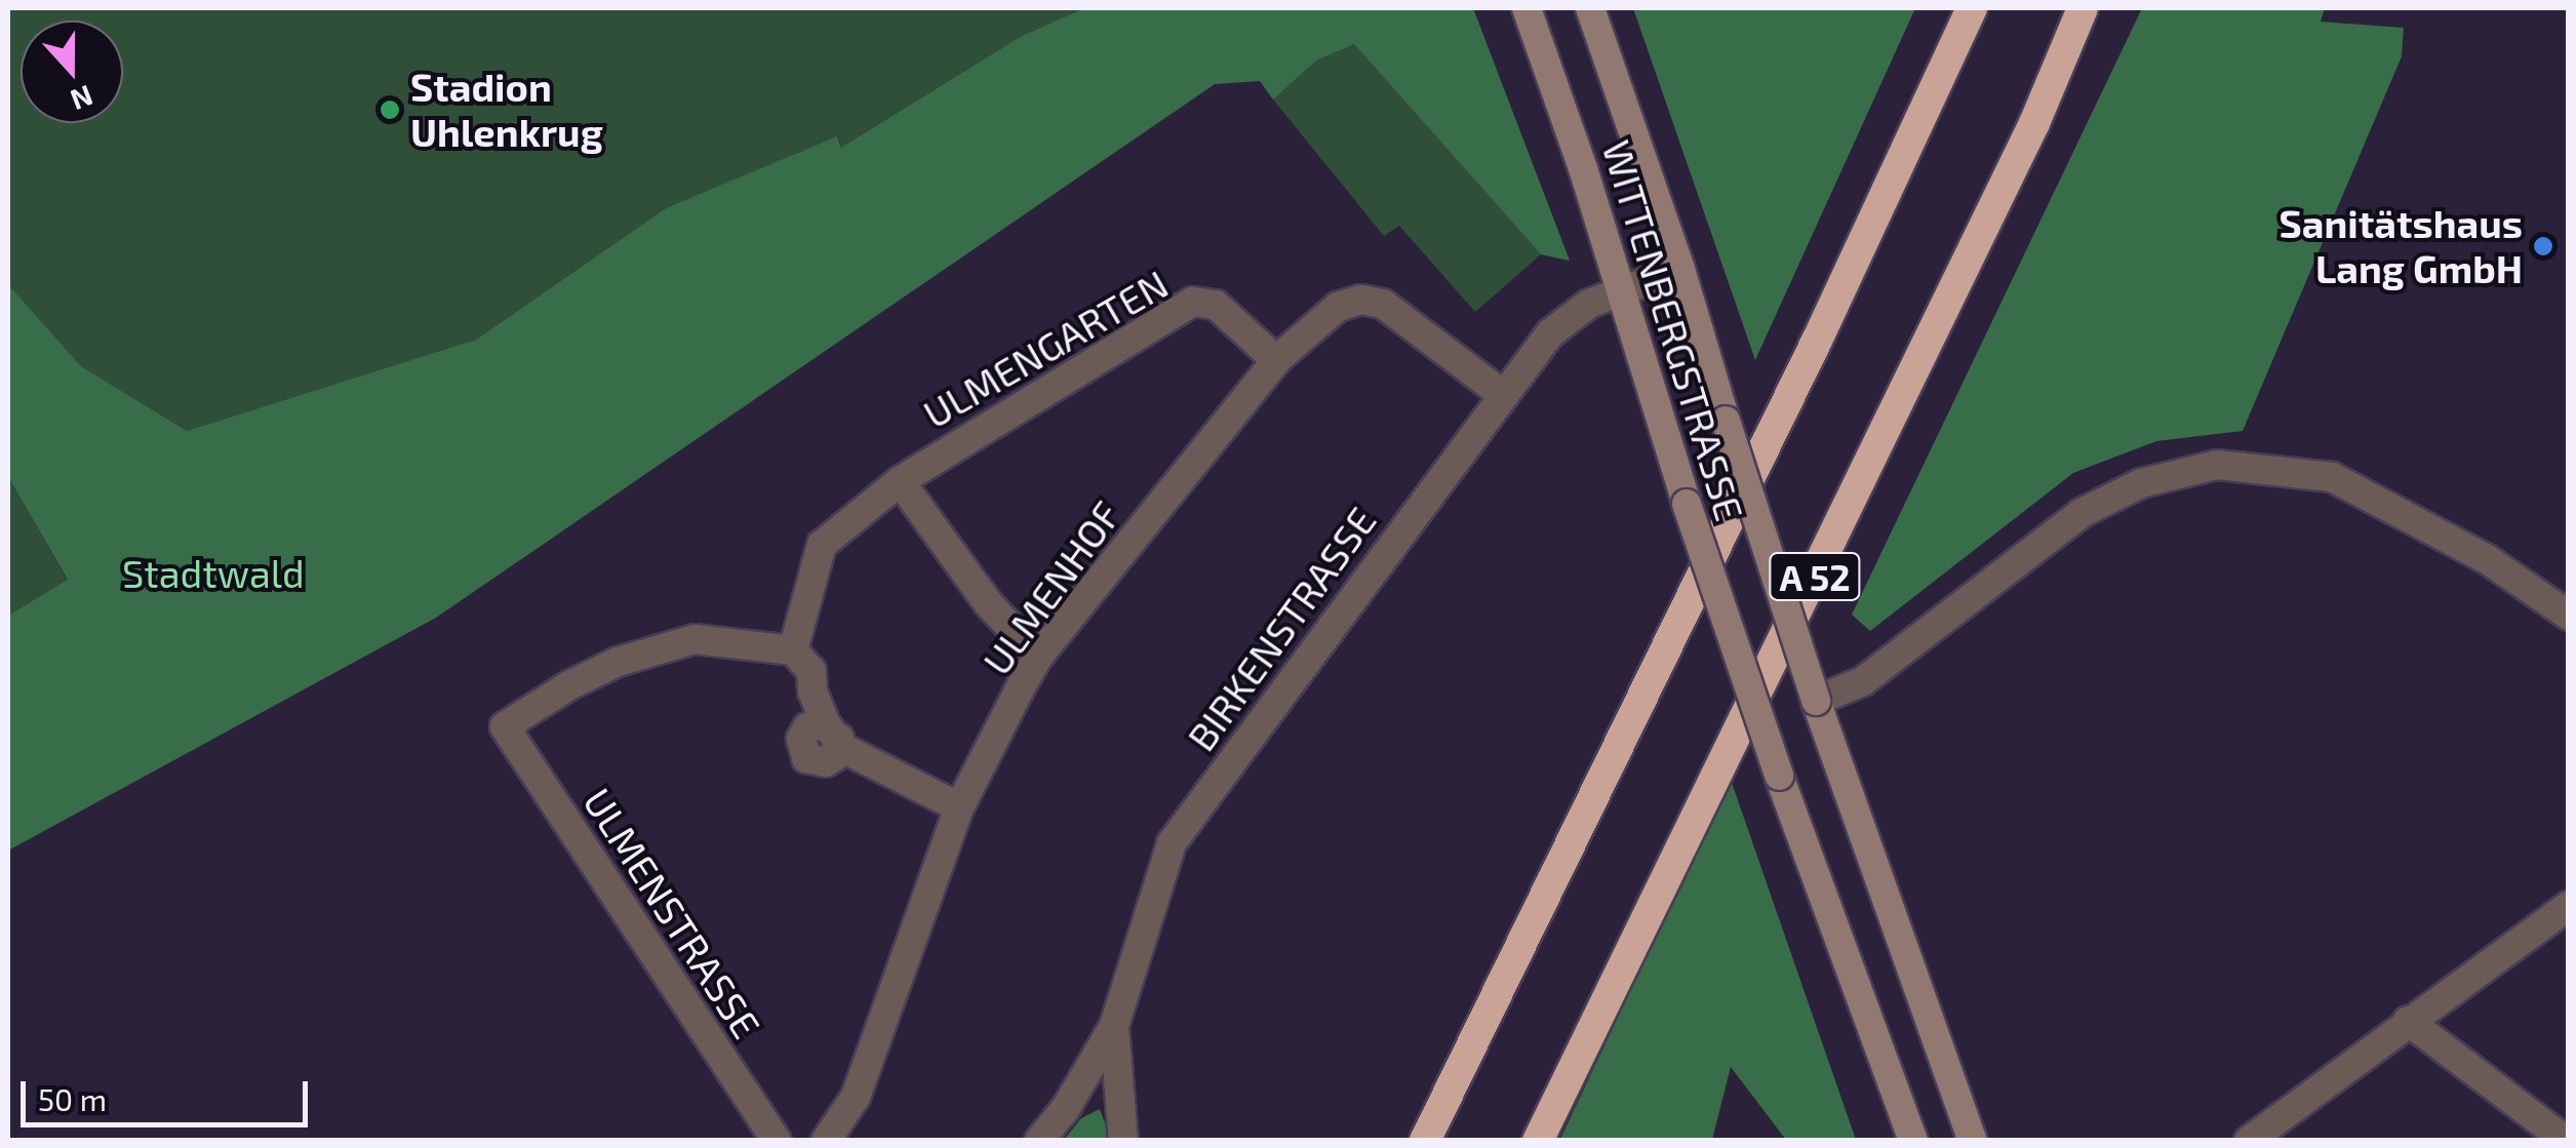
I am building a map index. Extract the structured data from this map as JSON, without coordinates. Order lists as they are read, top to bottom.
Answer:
{
  "streets": {
    "highway": ["A 52"],
    "main road": ["WITTENBERGSTRASSE"],
    "street": [
      "ULMENGARTEN",
      "ULMENHOF",
      "BIRKENSTRASSE",
      "ULMENSTRASSE"
    ]
  },
  "crossings": [
    ["WITTENBERGSTRASSE", "BIRKENSTRASSE"],
    ["ULMENGARTEN", "ULMENHOF"],
    ["ULMENGARTEN", "ULMENSTRASSE"],
    ["ULMENHOF", "BIRKENSTRASSE"]
  ],
  "parks": ["Stadtwald"],
  "places": ["Stadion Uhlenkrug", "Sanitätshaus Lang GmbH"],
  "scale_bar": "50 m",
  "north": "bottom"
}
